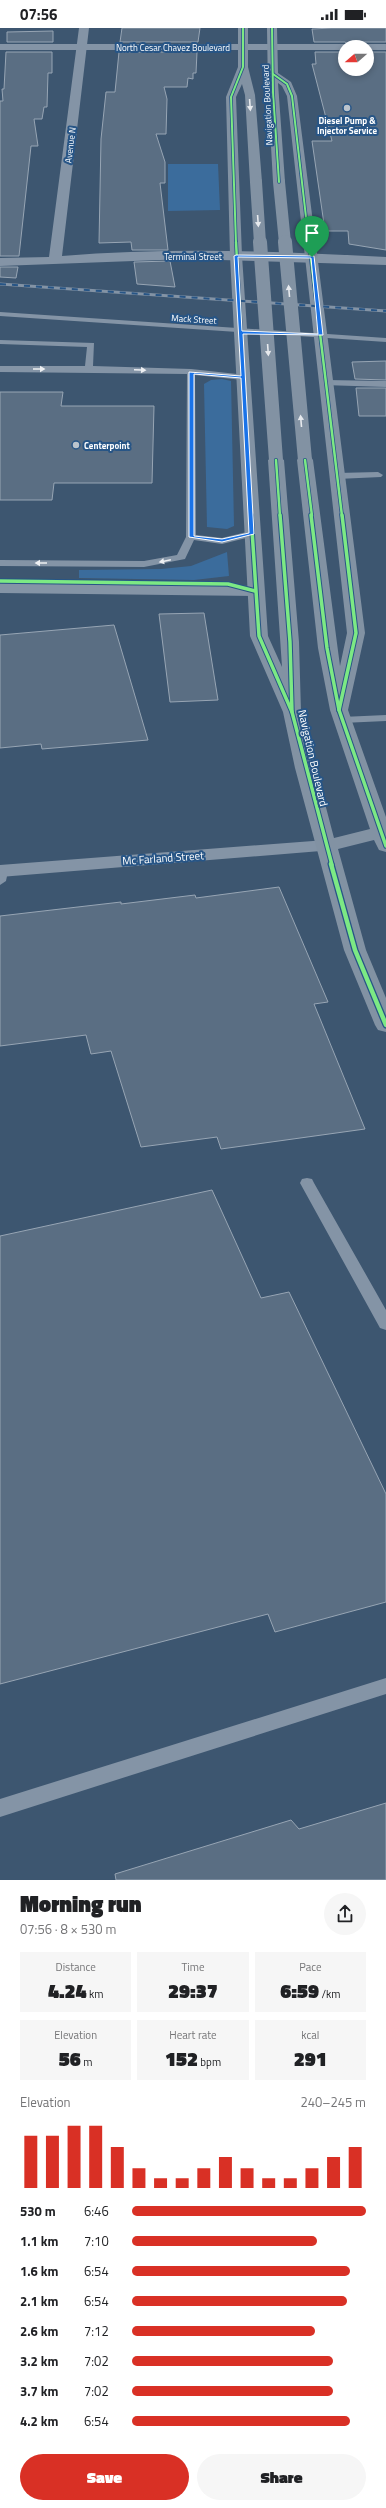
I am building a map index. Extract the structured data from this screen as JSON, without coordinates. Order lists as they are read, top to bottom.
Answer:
{
  "streets": {
    "main road": ["Navigation Boulevard"],
    "street": [
      "North Cesar Chavez Boulevard",
      "Avenue N",
      "Terminal Street",
      "Mc Farland Street"
    ],
    "lane": ["Mack Street"]
  },
  "crossings": [
    ["North Cesar Chavez Boulevard", "Navigation Boulevard"],
    ["North Cesar Chavez Boulevard", "Avenue N"],
    ["Navigation Boulevard", "Mc Farland Street"],
    ["Avenue N", "Terminal Street"]
  ],
  "places": ["Diesel Pump & Injector Service", "Centerpoint"],
  "north": "left",
  "page": {
    "status": "07:56",
    "heading": ["Morning run", "07:56 · 8 × 530 m"],
    "stats": [
      ["Distance", "4.24 km"],
      ["Time", "29:37"],
      ["Pace", "6:59 /km"],
      ["Elevation", "56 m"],
      ["Heart rate", "152 bpm"],
      ["kcal", "291"]
    ],
    "chart": ["Elevation", "240–245 m"],
    "list": [
      {
        "name": "530 m",
        "note": "6:46"
      },
      {
        "name": "1.1 km",
        "note": "7:10"
      },
      {
        "name": "1.6 km",
        "note": "6:54"
      },
      {
        "name": "2.1 km",
        "note": "6:54"
      },
      {
        "name": "2.6 km",
        "note": "7:12"
      },
      {
        "name": "3.2 km",
        "note": "7:02"
      },
      {
        "name": "3.7 km",
        "note": "7:02"
      },
      {
        "name": "4.2 km",
        "note": "6:54"
      }
    ],
    "buttons": ["Save", "Share"]
  }
}
